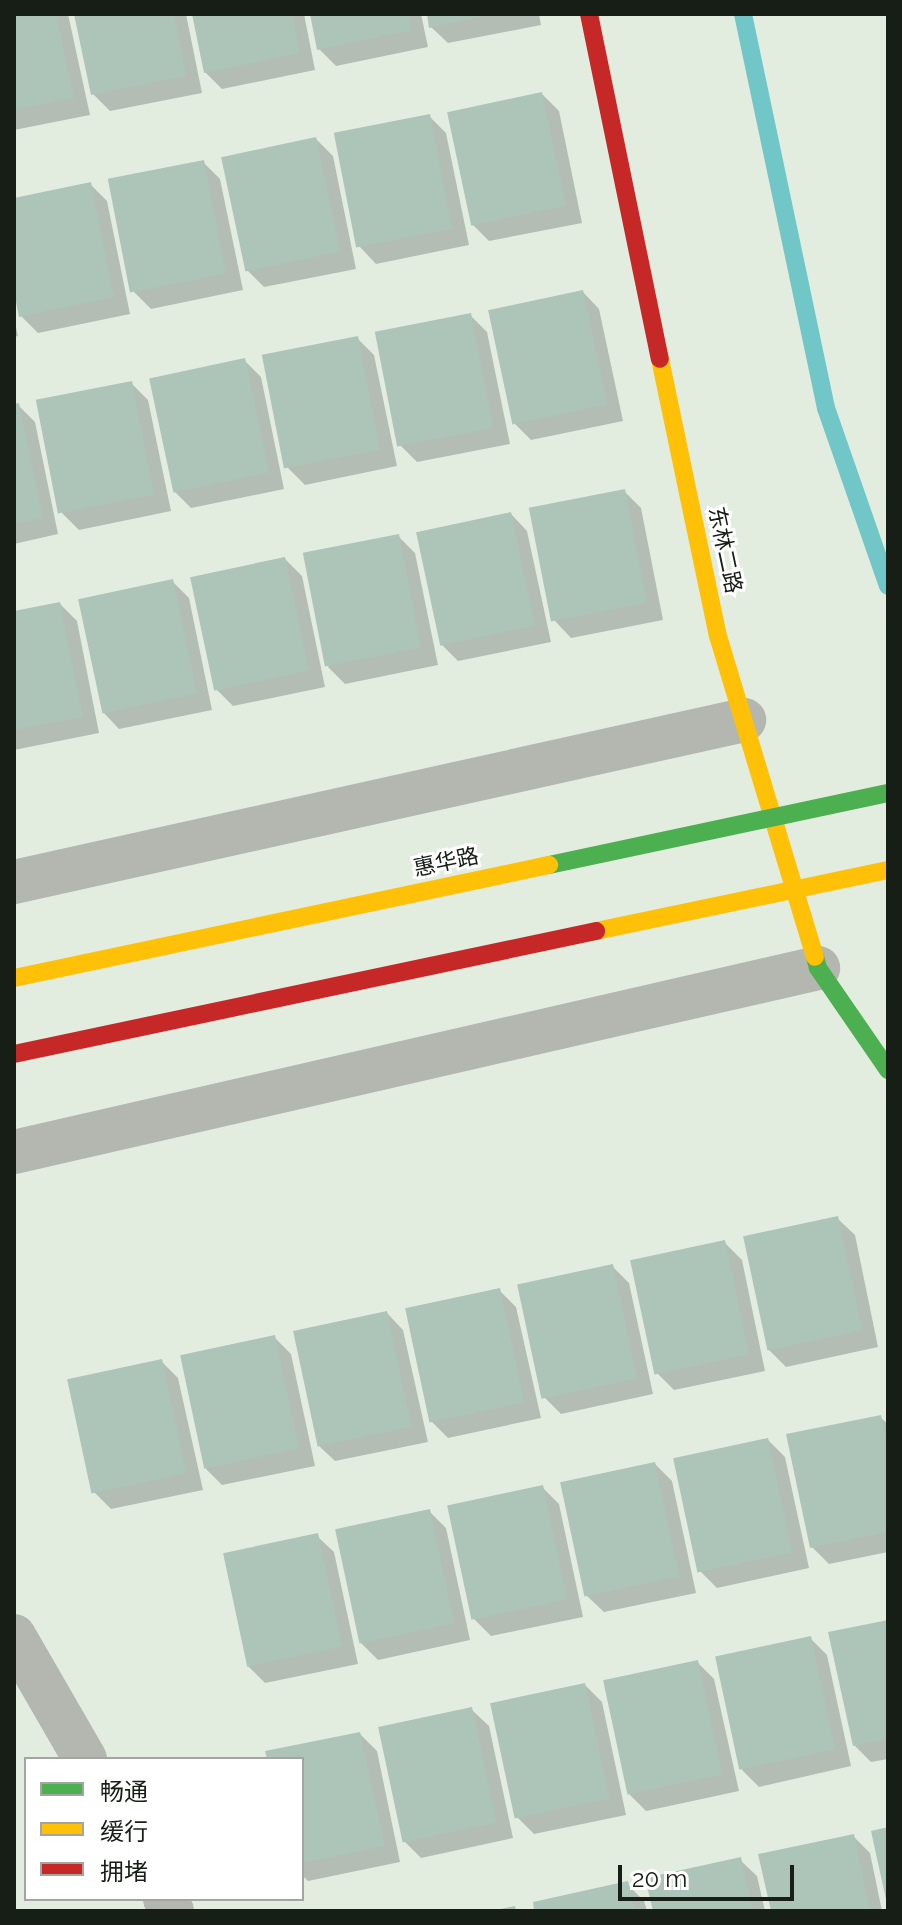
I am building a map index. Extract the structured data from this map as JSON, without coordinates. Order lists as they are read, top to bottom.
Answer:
{
  "streets": {
    "main road": ["东林二路", "惠华路"]
  },
  "legend": ["畅通", "缓行", "拥堵"],
  "scale_bar": "20 m"
}
